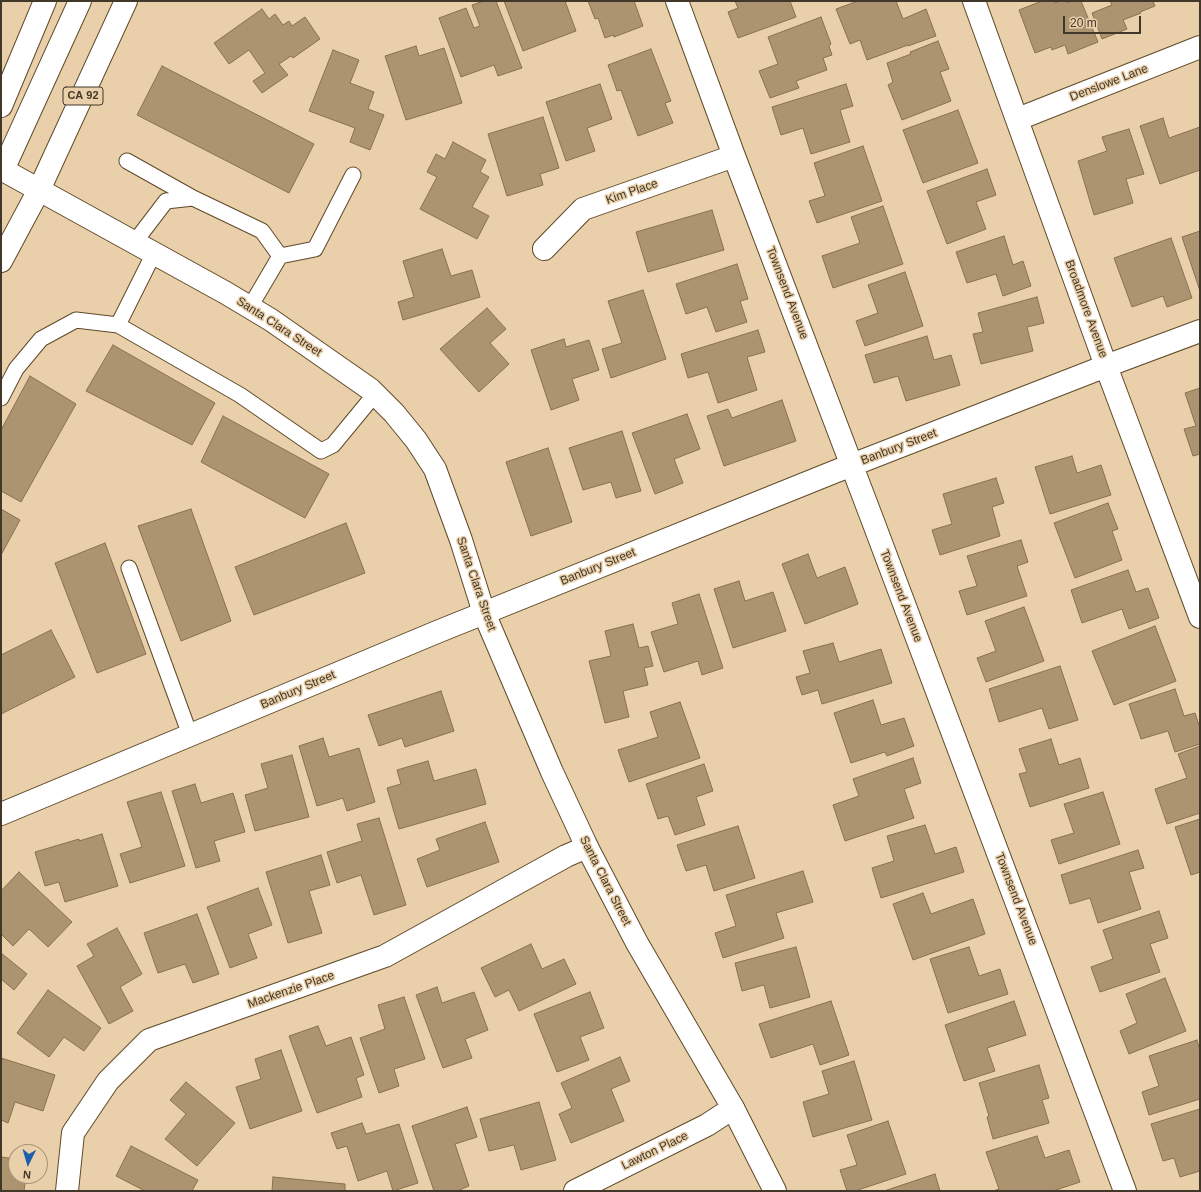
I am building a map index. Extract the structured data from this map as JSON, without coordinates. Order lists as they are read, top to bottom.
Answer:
{
  "streets": {
    "main road": [
      "Denslowe Lane",
      "CA 92",
      "Kim Place",
      "Townsend Avenue",
      "Broadmore Avenue",
      "Santa Clara Street",
      "Banbury Street",
      "Mackenzie Place",
      "Lawton Place"
    ]
  },
  "crossings": [
    ["Denslowe Lane", "Broadmore Avenue"],
    ["CA 92", "Santa Clara Street"],
    ["Kim Place", "Townsend Avenue"],
    ["Townsend Avenue", "Banbury Street"],
    ["Broadmore Avenue", "Banbury Street"],
    ["Santa Clara Street", "Banbury Street"],
    ["Santa Clara Street", "Mackenzie Place"],
    ["Santa Clara Street", "Lawton Place"]
  ],
  "scale_bar": "20 m",
  "north": "bottom"
}
